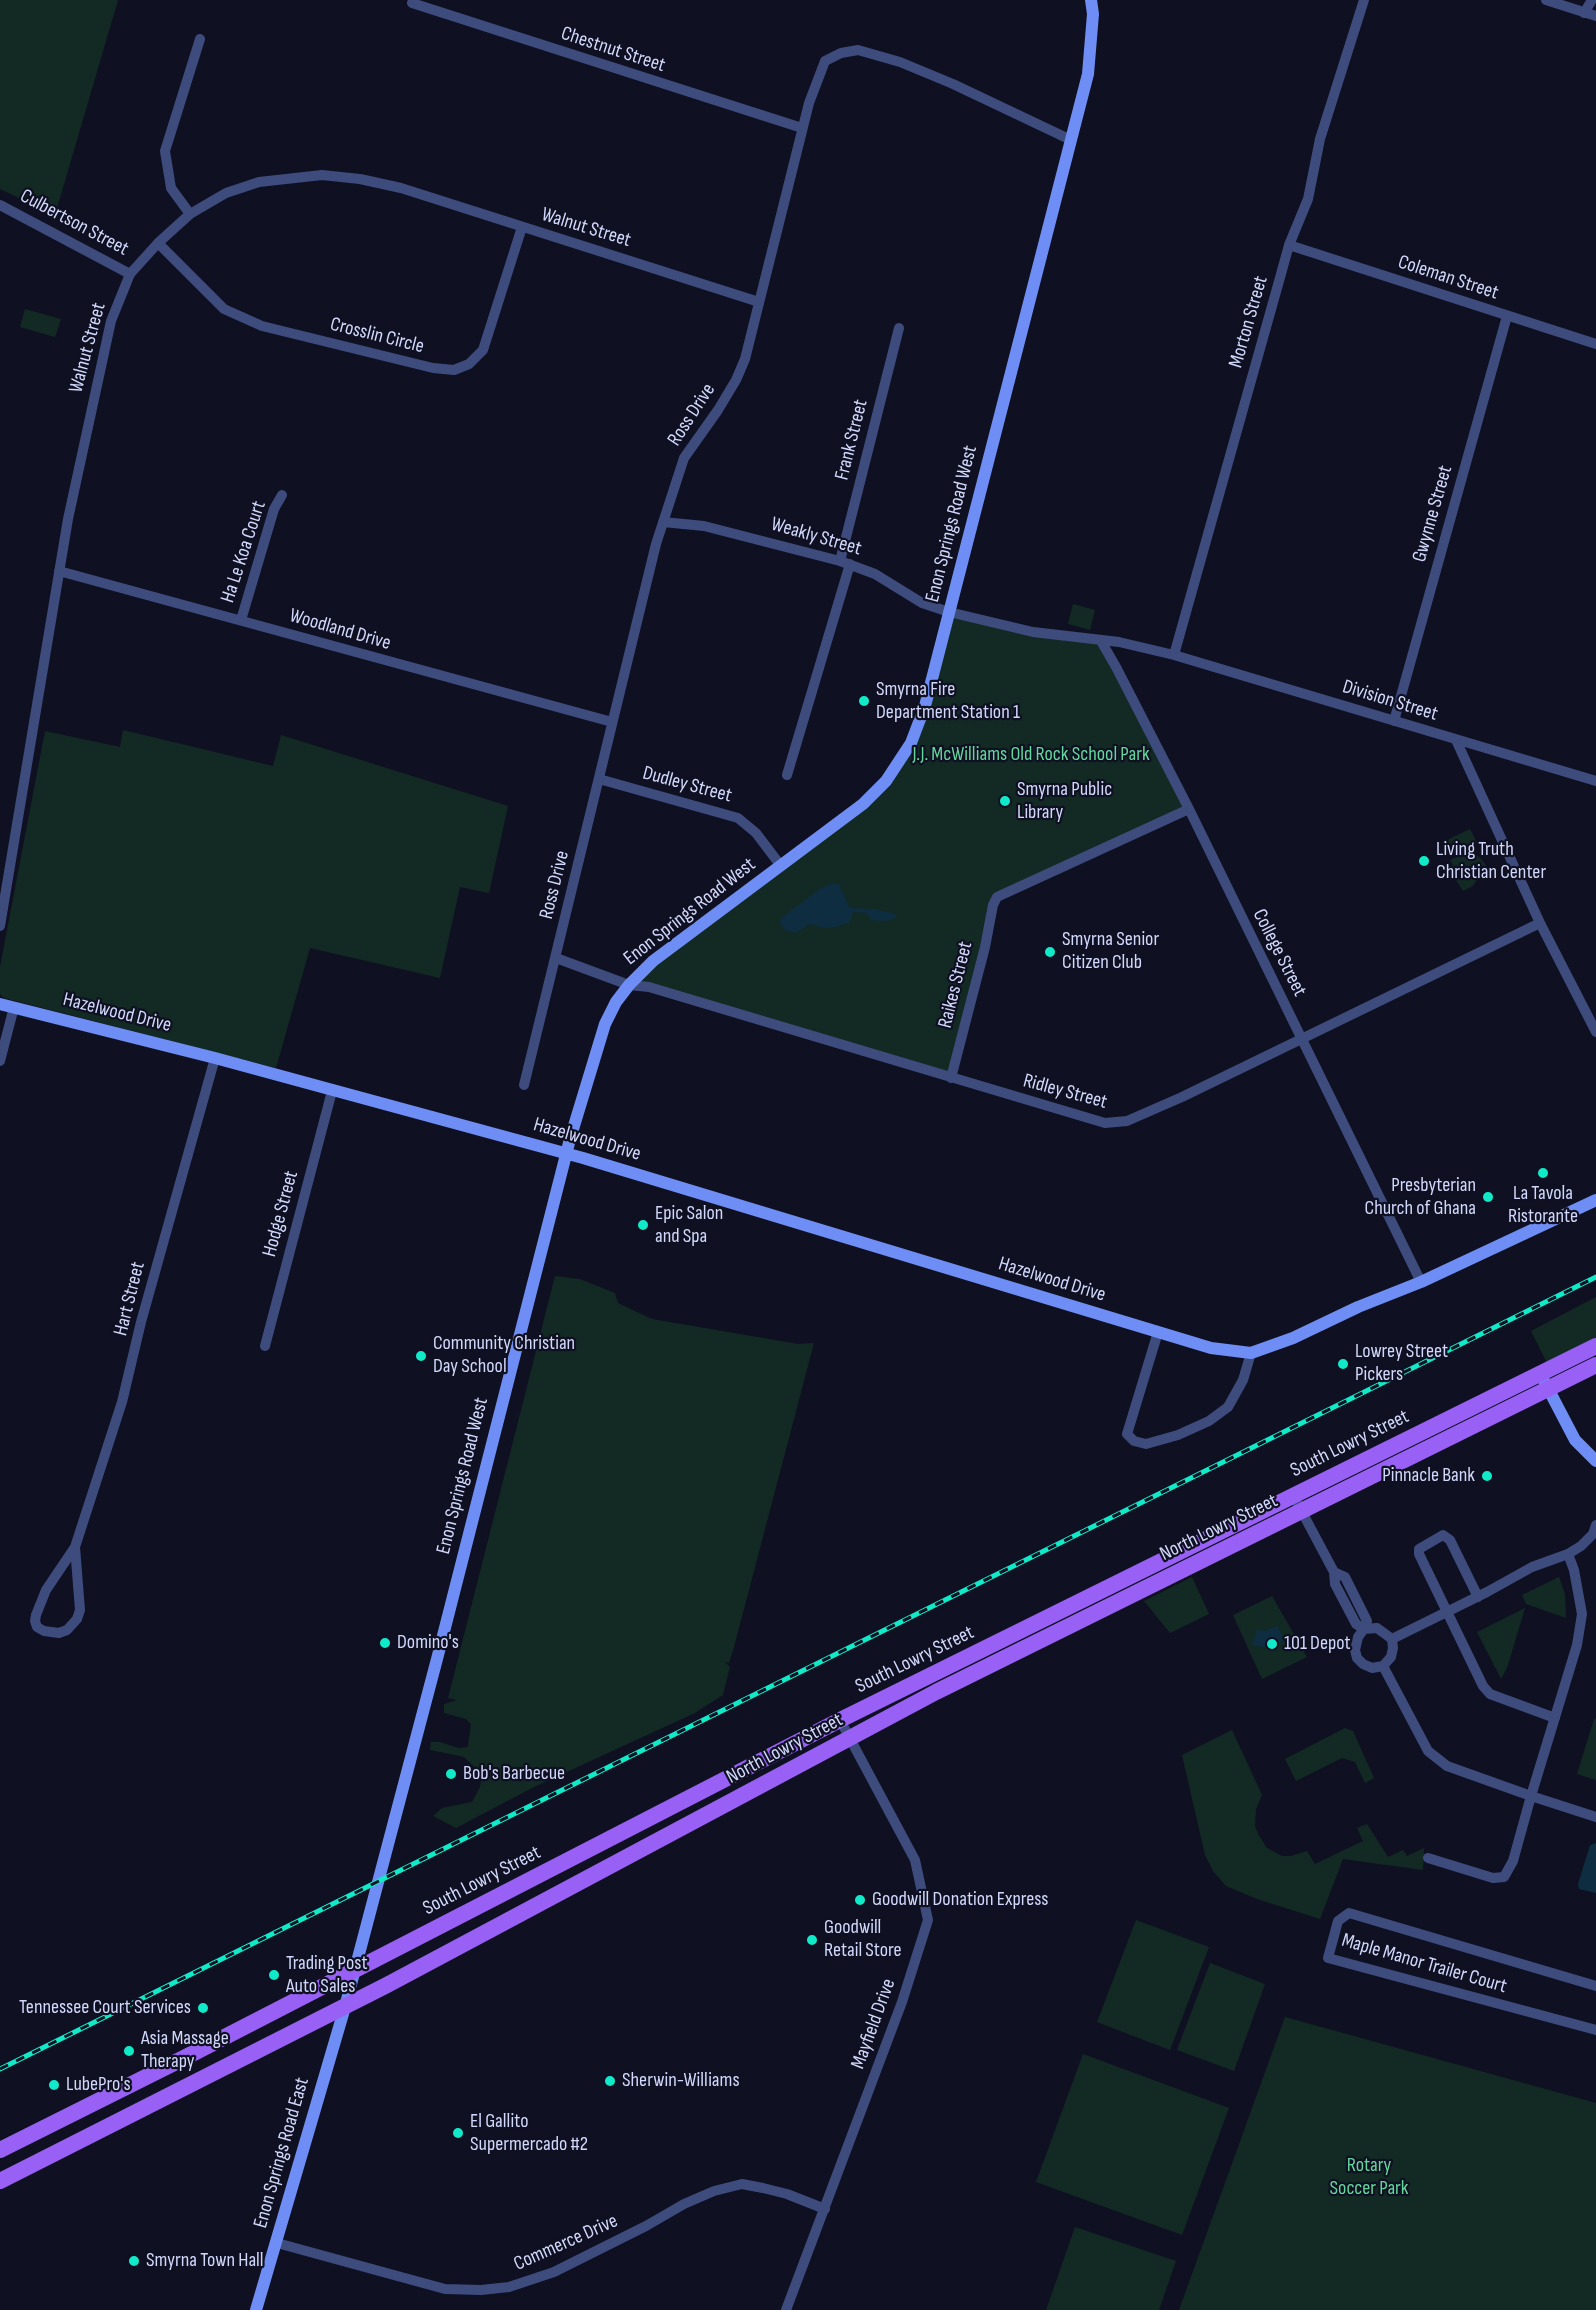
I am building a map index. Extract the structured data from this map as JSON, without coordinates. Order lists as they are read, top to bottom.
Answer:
{
  "streets": {
    "main road": ["South Lowry Street", "North Lowry Street"],
    "street": [
      "Chestnut Street",
      "Culbertson Street",
      "Walnut Street",
      "Coleman Street",
      "Morton Street",
      "Crosslin Circle",
      "Ross Drive",
      "Frank Street",
      "Gwynne Street",
      "Enon Springs Road West",
      "Weakly Street",
      "Ha Le Koa Court",
      "Woodland Drive",
      "Division Street",
      "Dudley Street",
      "College Street",
      "Raikes Street",
      "Hazelwood Drive",
      "Ridley Street",
      "Hodge Street",
      "Hart Street",
      "Maple Manor Trailer Court",
      "Mayfield Drive",
      "Enon Springs Road East",
      "Commerce Drive"
    ]
  },
  "crossings": [
    ["Chestnut Street", "Ross Drive"],
    ["Culbertson Street", "Walnut Street"],
    ["Walnut Street", "Crosslin Circle"],
    ["Walnut Street", "Ross Drive"],
    ["Walnut Street", "Woodland Drive"],
    ["Coleman Street", "Morton Street"],
    ["Coleman Street", "Gwynne Street"],
    ["Morton Street", "Division Street"],
    ["Ross Drive", "Enon Springs Road West"],
    ["Ross Drive", "Weakly Street"],
    ["Ross Drive", "Woodland Drive"],
    ["Ross Drive", "Dudley Street"],
    ["Ross Drive", "Ridley Street"],
    ["Frank Street", "Weakly Street"],
    ["Gwynne Street", "Division Street"],
    ["Enon Springs Road West", "Weakly Street"],
    ["Enon Springs Road West", "Dudley Street"],
    ["Enon Springs Road West", "Hazelwood Drive"],
    ["Enon Springs Road West", "Ridley Street"],
    ["Enon Springs Road West", "South Lowry Street"],
    ["Enon Springs Road West", "North Lowry Street"],
    ["Enon Springs Road West", "Enon Springs Road East"],
    ["Ha Le Koa Court", "Woodland Drive"],
    ["College Street", "Raikes Street"],
    ["College Street", "Hazelwood Drive"],
    ["College Street", "Ridley Street"],
    ["Raikes Street", "Ridley Street"],
    ["Hazelwood Drive", "Hodge Street"],
    ["Hazelwood Drive", "Hart Street"],
    ["South Lowry Street", "Mayfield Drive"],
    ["North Lowry Street", "Mayfield Drive"],
    ["North Lowry Street", "Enon Springs Road East"],
    ["Mayfield Drive", "Commerce Drive"],
    ["Enon Springs Road East", "Commerce Drive"]
  ],
  "parks": ["J.J. McWilliams Old Rock School Park", "Rotary Soccer Park"],
  "places": [
    "Smyrna Fire Department Station 1",
    "Smyrna Public Library",
    "Living Truth Christian Center",
    "Smyrna Senior Citizen Club",
    "La Tavola Ristorante",
    "Presbyterian Church of Ghana",
    "Epic Salon and Spa",
    "Community Christian Day School",
    "Lowrey Street Pickers",
    "Pinnacle Bank",
    "Domino's",
    "101 Depot",
    "Bob's Barbecue",
    "Goodwill Donation Express",
    "Goodwill Retail Store",
    "Trading Post Auto Sales",
    "Tennessee Court Services",
    "Asia Massage Therapy",
    "Sherwin-Williams",
    "LubePro's",
    "El Gallito Supermercado #2",
    "Smyrna Town Hall"
  ]
}
